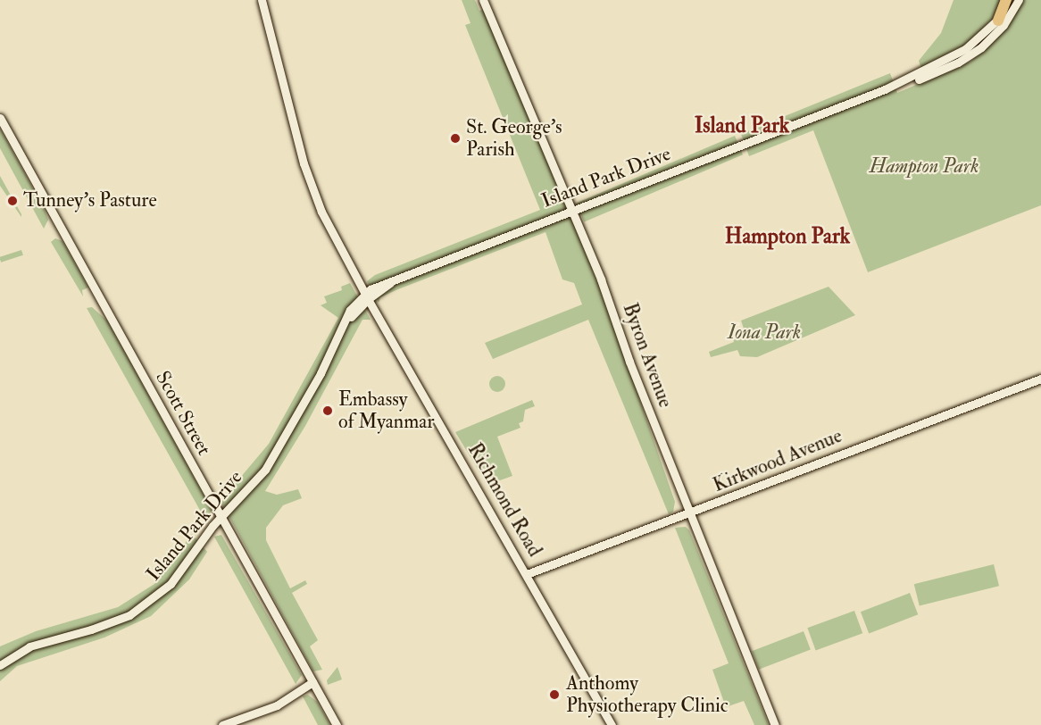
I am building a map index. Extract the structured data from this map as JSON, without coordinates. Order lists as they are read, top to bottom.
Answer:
{
  "streets": {
    "main road": [
      "Island Park Drive",
      "Byron Avenue",
      "Scott Street",
      "Kirkwood Avenue",
      "Richmond Road"
    ]
  },
  "crossings": [
    ["Island Park Drive", "Byron Avenue"],
    ["Island Park Drive", "Scott Street"],
    ["Island Park Drive", "Richmond Road"],
    ["Byron Avenue", "Kirkwood Avenue"],
    ["Kirkwood Avenue", "Richmond Road"]
  ],
  "districts": ["Island Park", "Hampton Park"],
  "parks": ["Hampton Park", "Iona Park"],
  "places": [
    "St. George's Parish",
    "Tunney's Pasture",
    "Embassy of Myanmar",
    "Anthomy Physiotherapy Clinic"
  ]
}
